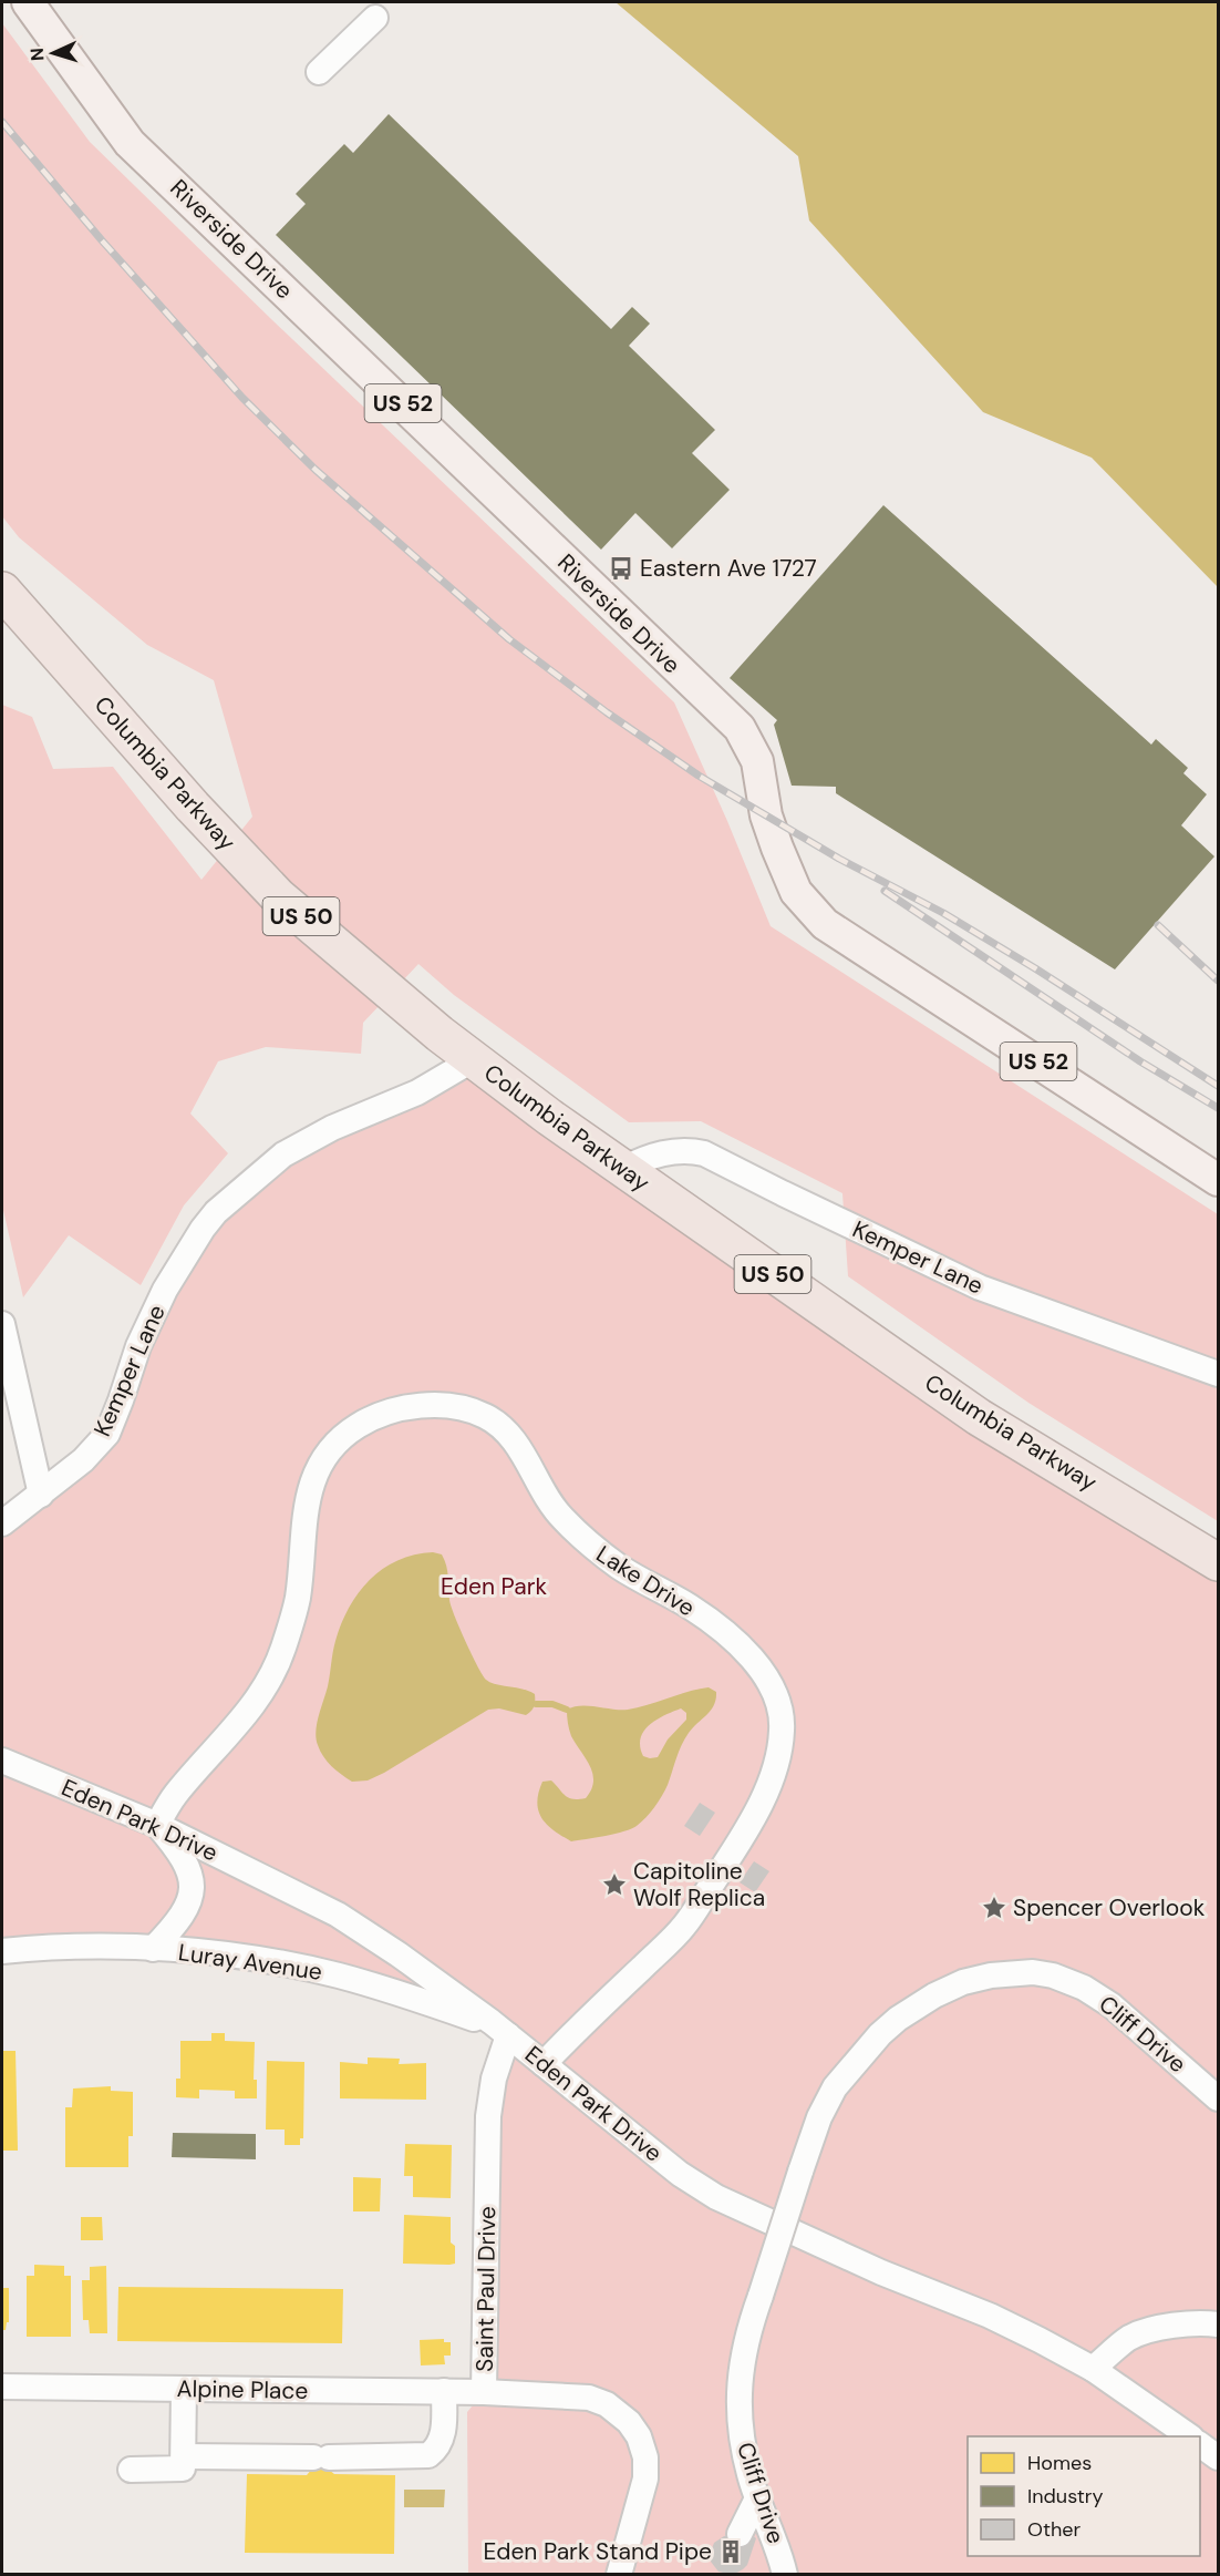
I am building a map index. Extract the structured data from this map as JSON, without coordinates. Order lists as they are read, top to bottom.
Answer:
{
  "streets": {
    "highway": ["Columbia Parkway", "US 50"],
    "main road": ["Riverside Drive", "US 52"],
    "street": [
      "Kemper Lane",
      "Lake Drive",
      "Eden Park Drive",
      "Luray Avenue",
      "Cliff Drive",
      "Saint Paul Drive",
      "Alpine Place"
    ]
  },
  "crossings": [
    ["Columbia Parkway", "Kemper Lane"],
    ["Lake Drive", "Eden Park Drive"],
    ["Eden Park Drive", "Luray Avenue"],
    ["Eden Park Drive", "Saint Paul Drive"],
    ["Luray Avenue", "Saint Paul Drive"],
    ["Saint Paul Drive", "Alpine Place"]
  ],
  "parks": ["Eden Park"],
  "places": {
    "bus stop": ["Eastern Ave 1727"],
    "place": ["Capitoline Wolf Replica", "Spencer Overlook"],
    "building": ["Eden Park Stand Pipe"]
  },
  "legend": ["Homes", "Industry", "Other"],
  "north": "left"
}
